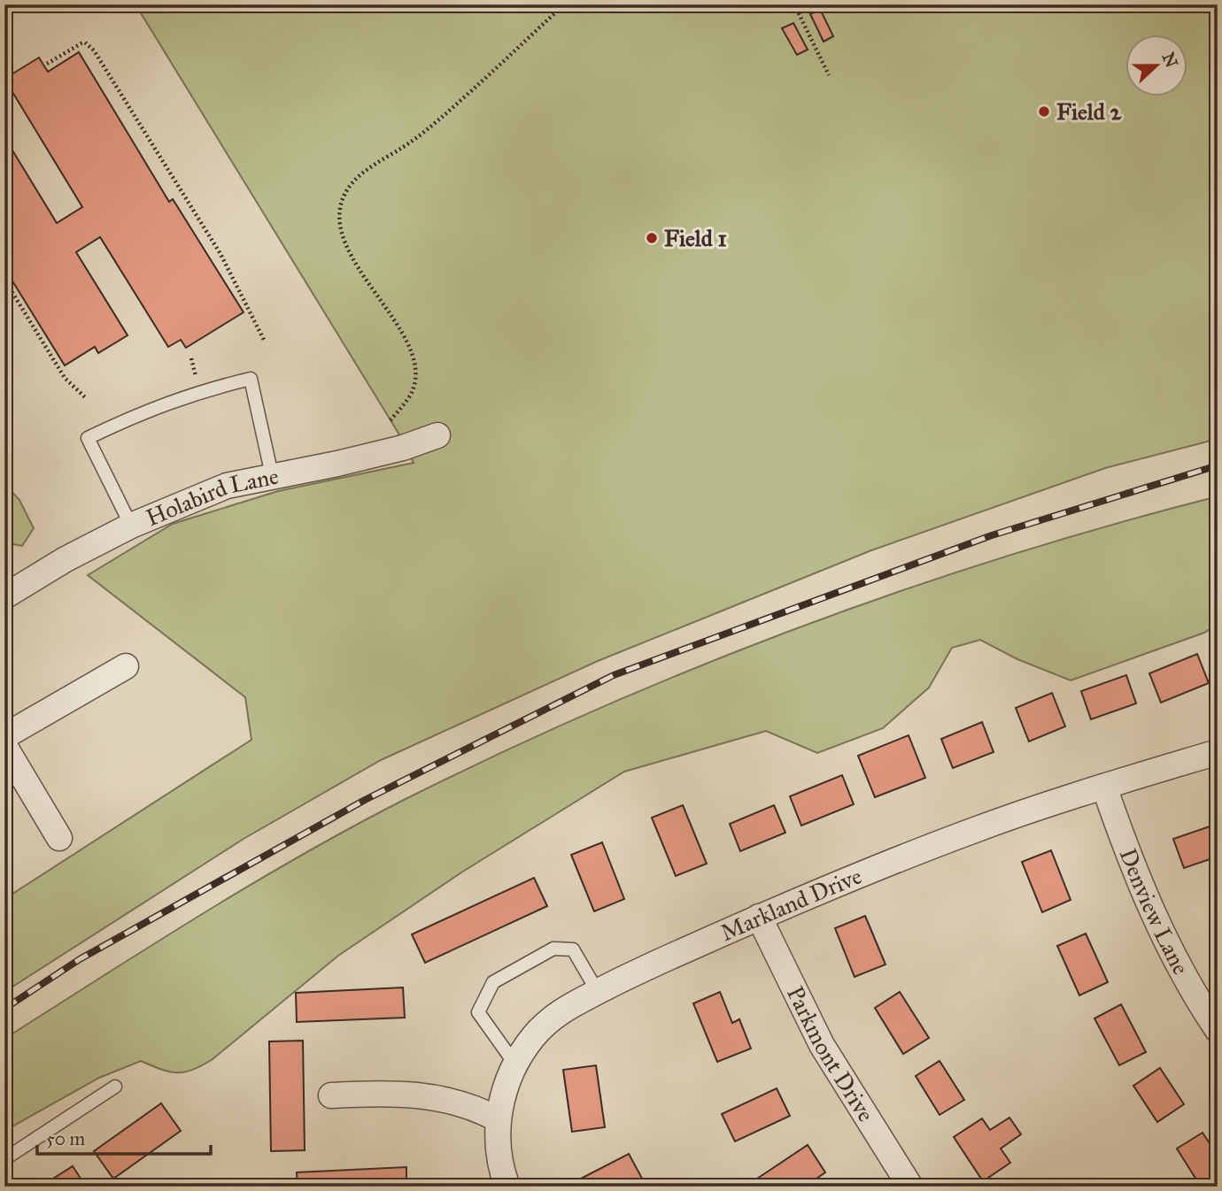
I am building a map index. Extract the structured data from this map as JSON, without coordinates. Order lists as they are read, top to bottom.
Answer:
{
  "streets": {
    "street": [
      "Holabird Lane",
      "Markland Drive",
      "Denview Lane",
      "Parkmont Drive"
    ]
  },
  "crossings": [
    ["Markland Drive", "Denview Lane"],
    ["Markland Drive", "Parkmont Drive"]
  ],
  "places": ["Field 2", "Field 1"],
  "scale_bar": "50 m",
  "north": "right"
}
